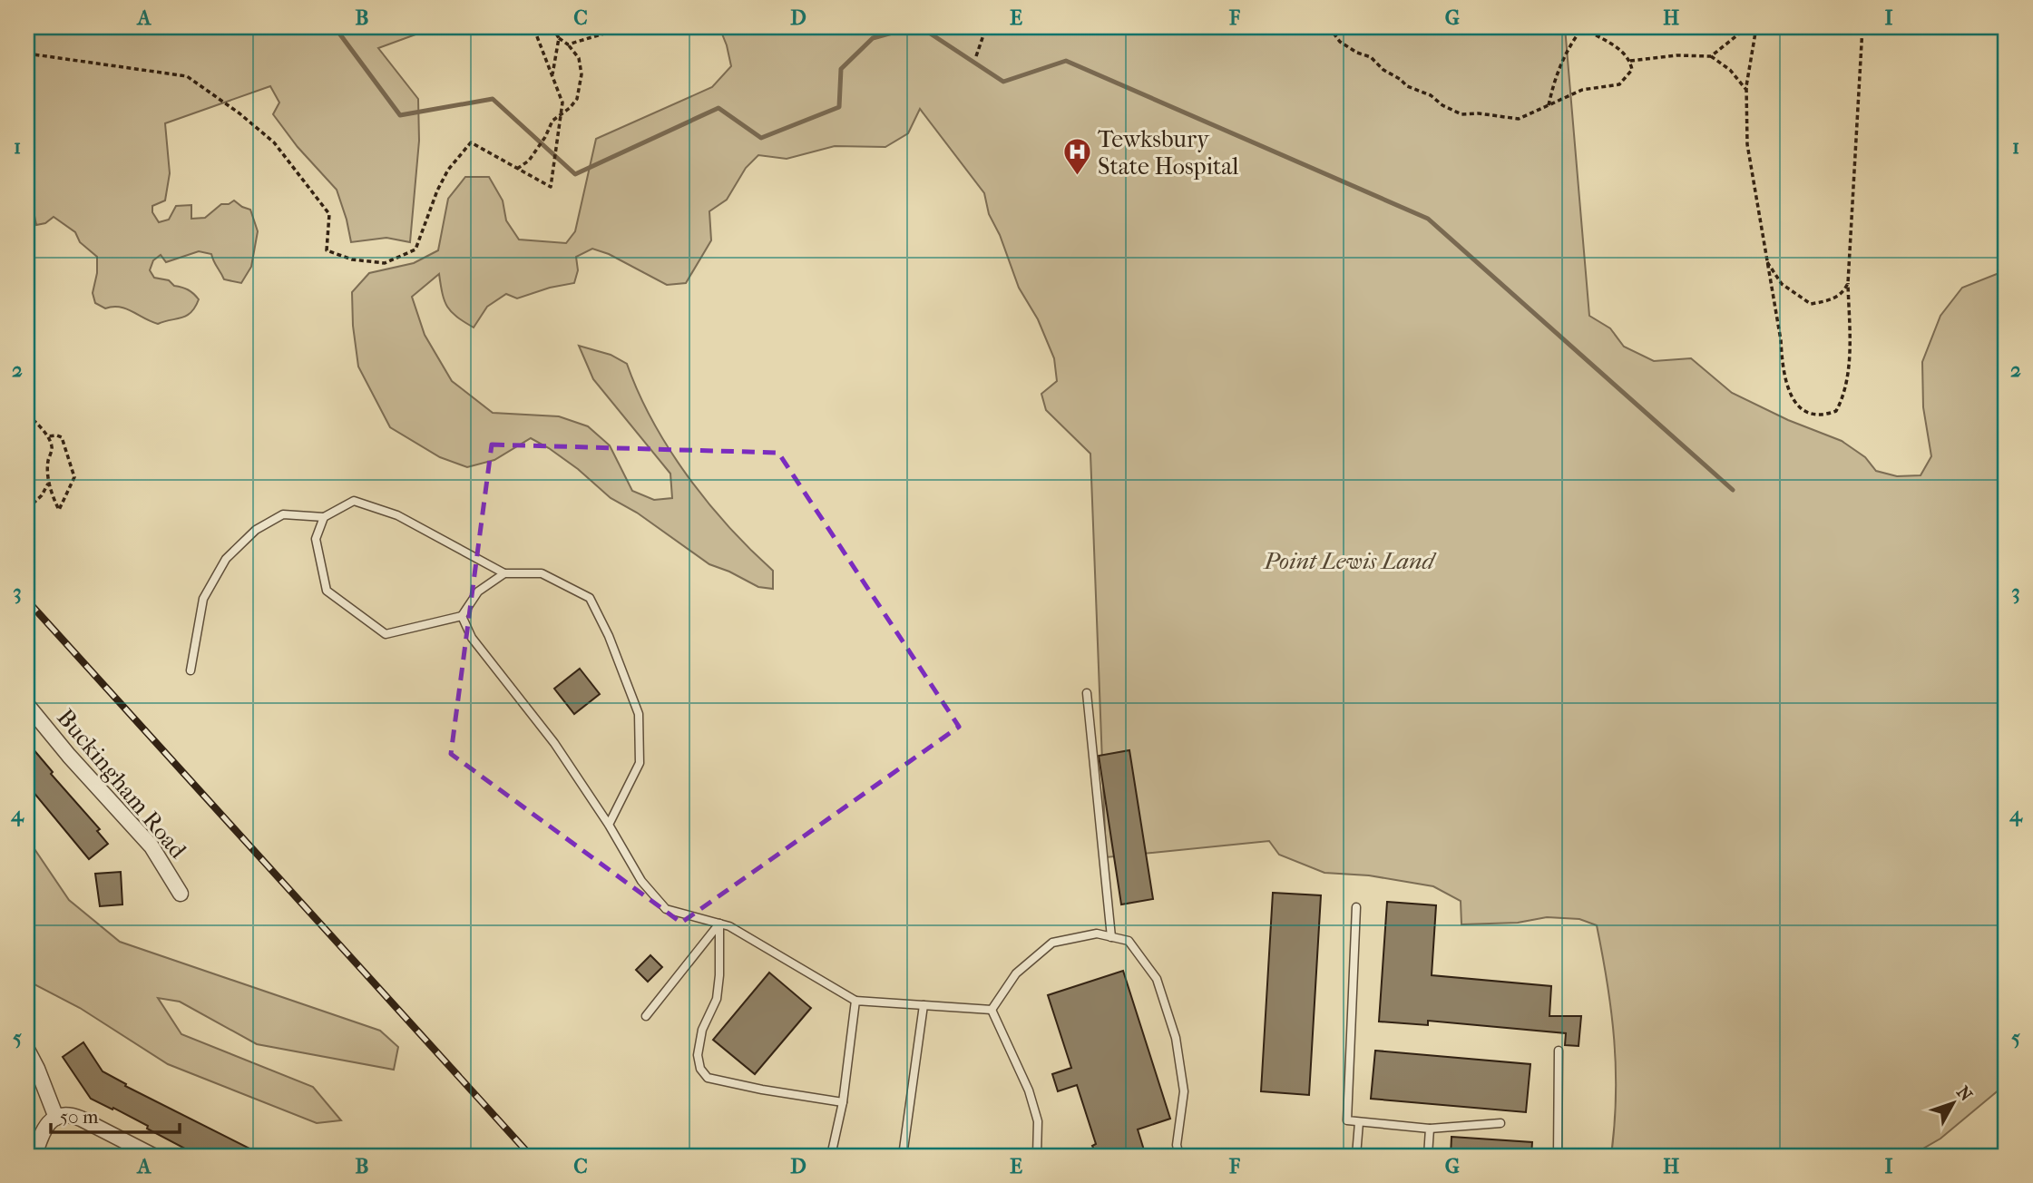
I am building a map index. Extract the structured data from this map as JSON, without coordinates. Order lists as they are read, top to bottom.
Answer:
{
  "streets": {
    "street": ["Buckingham Road"]
  },
  "parks": ["Point Lewis Land"],
  "places": {
    "hospital": ["Tewksbury State Hospital"]
  },
  "scale_bar": "50 m",
  "north": "top right",
  "grid": {
    "columns": [
      "A",
      "B",
      "C",
      "D",
      "E",
      "F",
      "G",
      "H",
      "I"
    ],
    "rows": [
      "1",
      "2",
      "3",
      "4",
      "5"
    ]
  }
}
